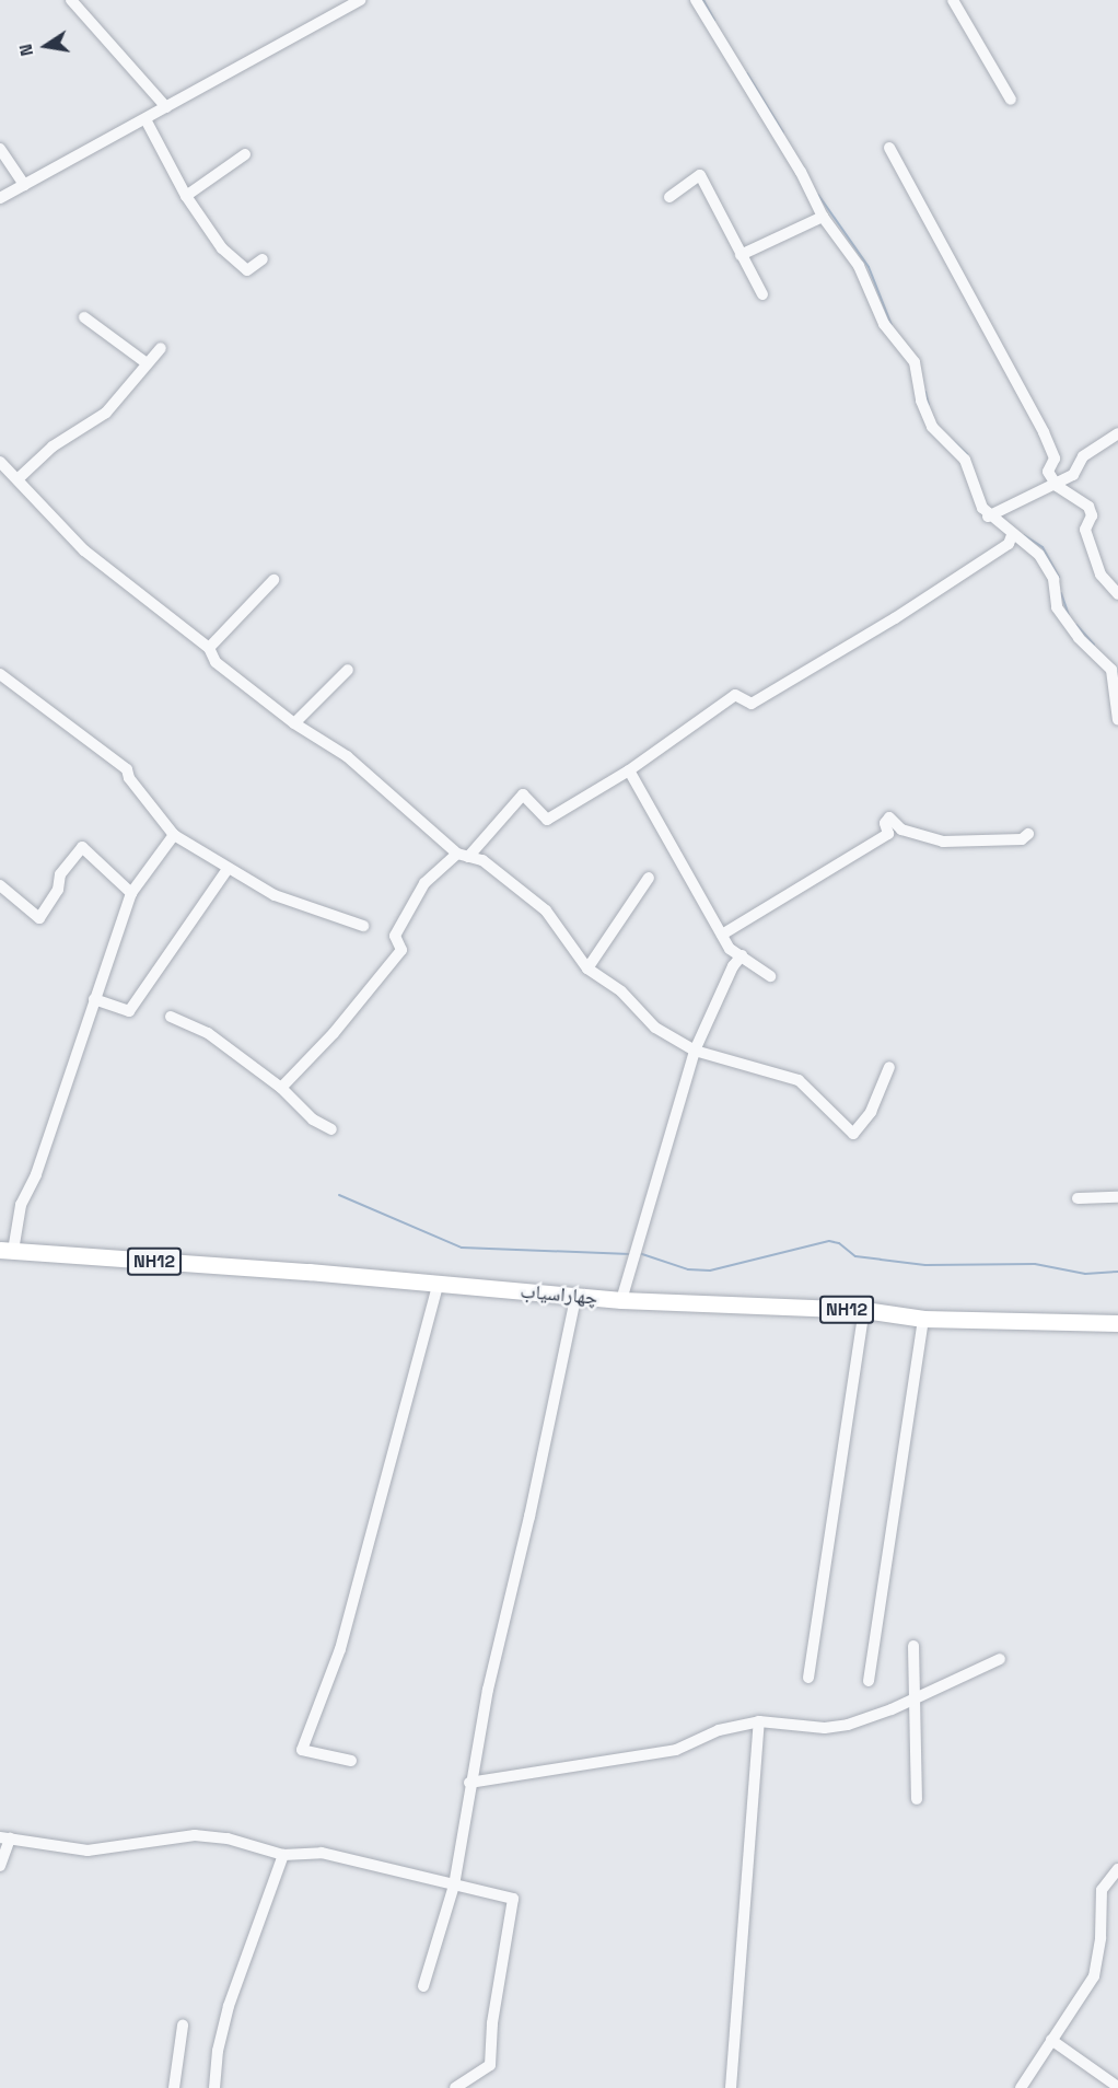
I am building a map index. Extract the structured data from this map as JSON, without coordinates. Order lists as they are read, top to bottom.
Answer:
{
  "streets": {
    "highway": ["NH12", "چهاراسیاب"]
  },
  "north": "left"
}
